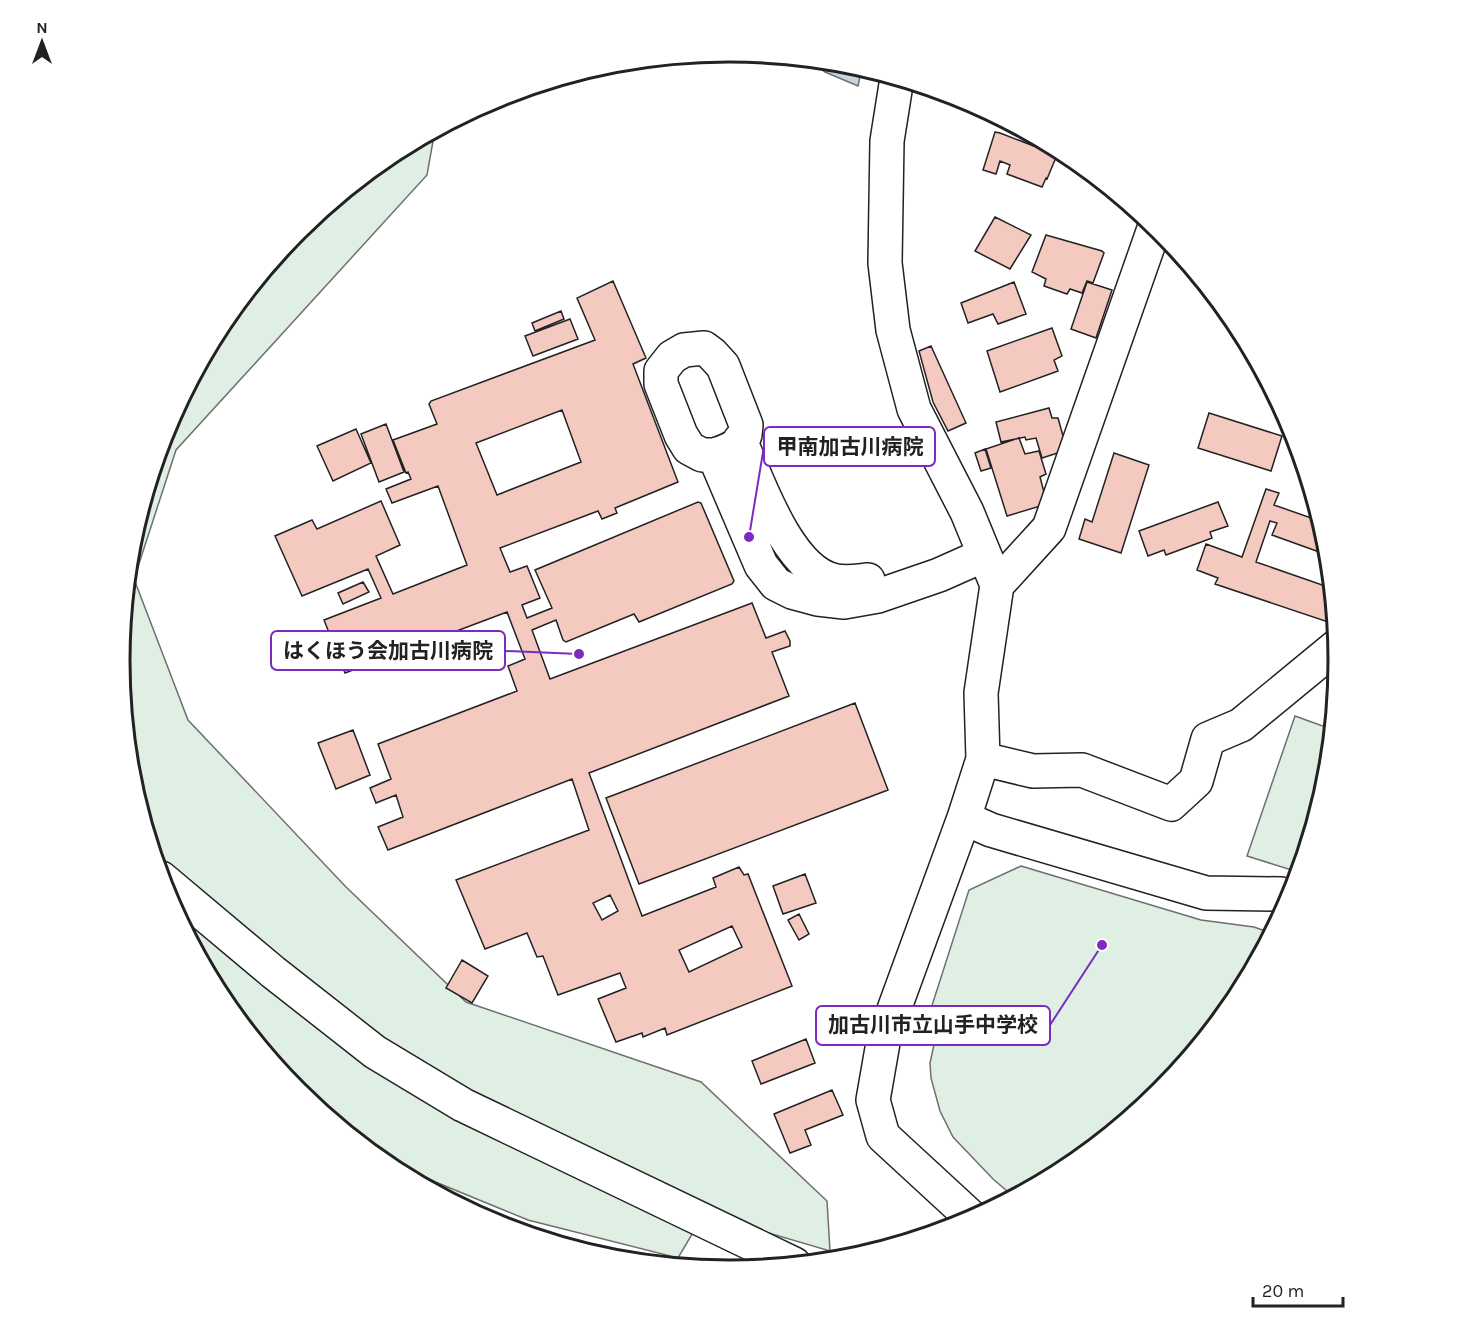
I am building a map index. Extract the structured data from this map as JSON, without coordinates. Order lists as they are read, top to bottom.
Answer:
{
  "places": ["甲南加古川病院", "はくほう会加古川病院", "加古川市立山手中学校"],
  "scale_bar": "20 m",
  "north": "top"
}
